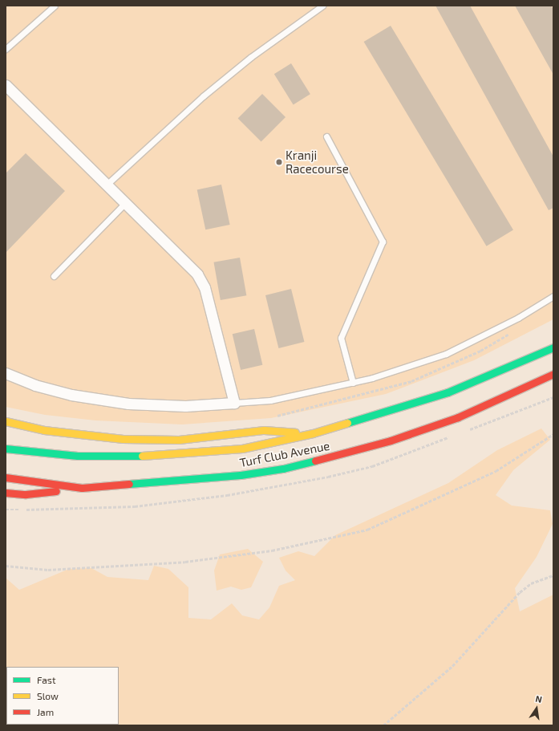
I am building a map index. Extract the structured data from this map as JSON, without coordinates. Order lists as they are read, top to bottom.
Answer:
{
  "streets": {
    "main road": ["Turf Club Avenue"]
  },
  "places": ["Kranji Racecourse"],
  "legend": ["Fast", "Slow", "Jam"],
  "north": "top"
}
